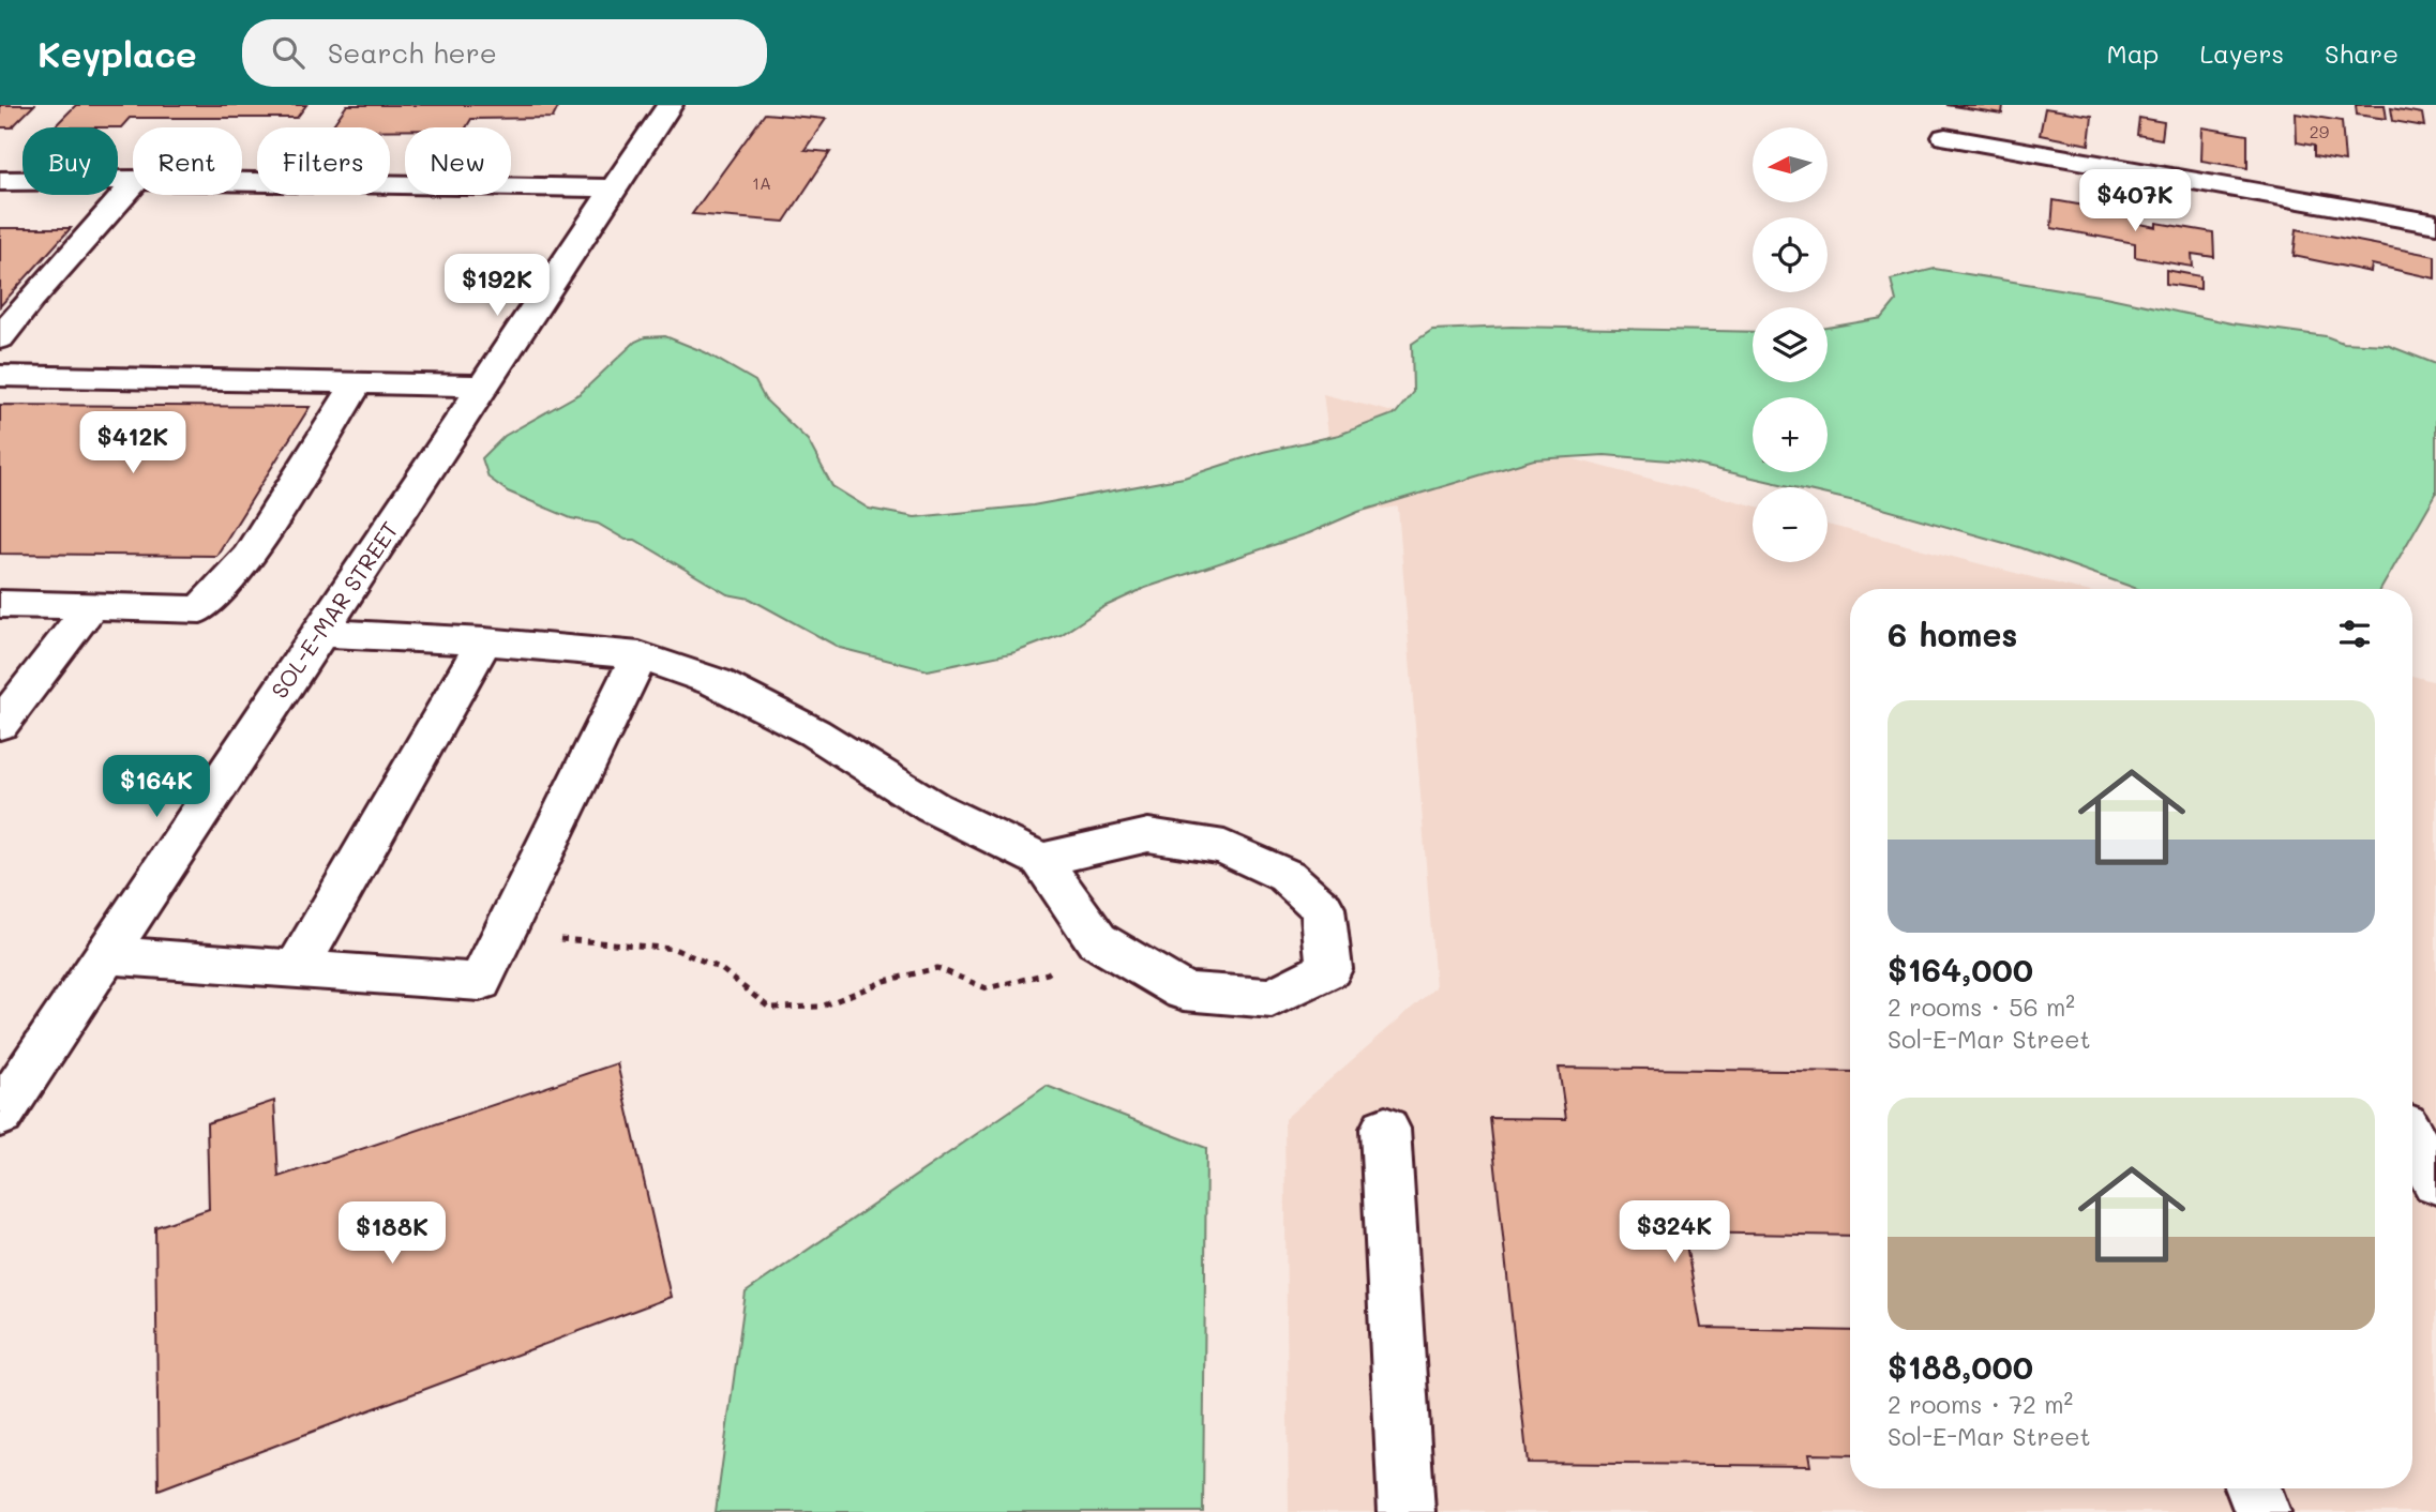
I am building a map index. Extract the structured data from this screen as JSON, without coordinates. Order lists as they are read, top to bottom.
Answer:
{
  "streets": {
    "street": ["SOL-E-MAR STREET"]
  },
  "house_numbers": ["29", "1A"],
  "north": "left",
  "page": {
    "header": "Keyplace",
    "search": "Search here",
    "nav": ["Map", "Layers", "Share"],
    "map_buttons": ["+", "−"],
    "chip": [
      "Buy",
      "Rent",
      "Filters",
      "New"
    ],
    "price": [
      "$407K",
      "$192K",
      "$412K",
      "$164K",
      "$324K",
      "$188K"
    ],
    "heading": "6 homes",
    "list": [
      {
        "name": "$164,000",
        "note": "2 rooms · 56 m² · Sol-E-Mar Street"
      },
      {
        "name": "$188,000",
        "note": "2 rooms · 72 m² · Sol-E-Mar Street"
      }
    ]
  }
}
